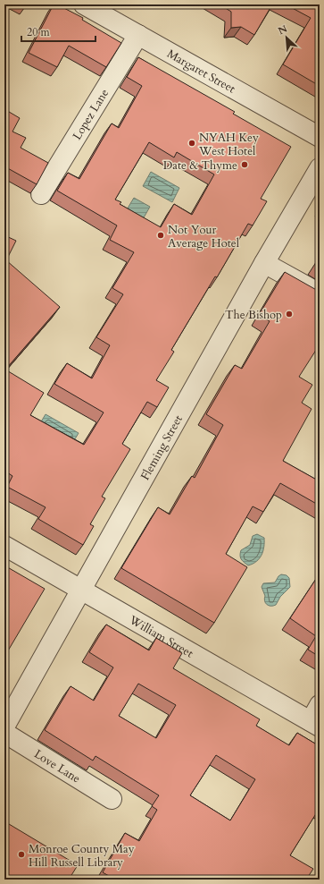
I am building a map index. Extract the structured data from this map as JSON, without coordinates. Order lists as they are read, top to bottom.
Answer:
{
  "streets": {
    "street": [
      "Margaret Street",
      "Lopez Lane",
      "Fleming Street",
      "William Street",
      "Love Lane"
    ]
  },
  "crossings": [
    ["Margaret Street", "Lopez Lane"],
    ["Fleming Street", "William Street"]
  ],
  "places": [
    "NYAH Key West Hotel",
    "Date & Thyme",
    "Not Your Average Hotel",
    "The Bishop",
    "Monroe County May Hill Russell Library"
  ],
  "scale_bar": "20 m",
  "north": "top left"
}
